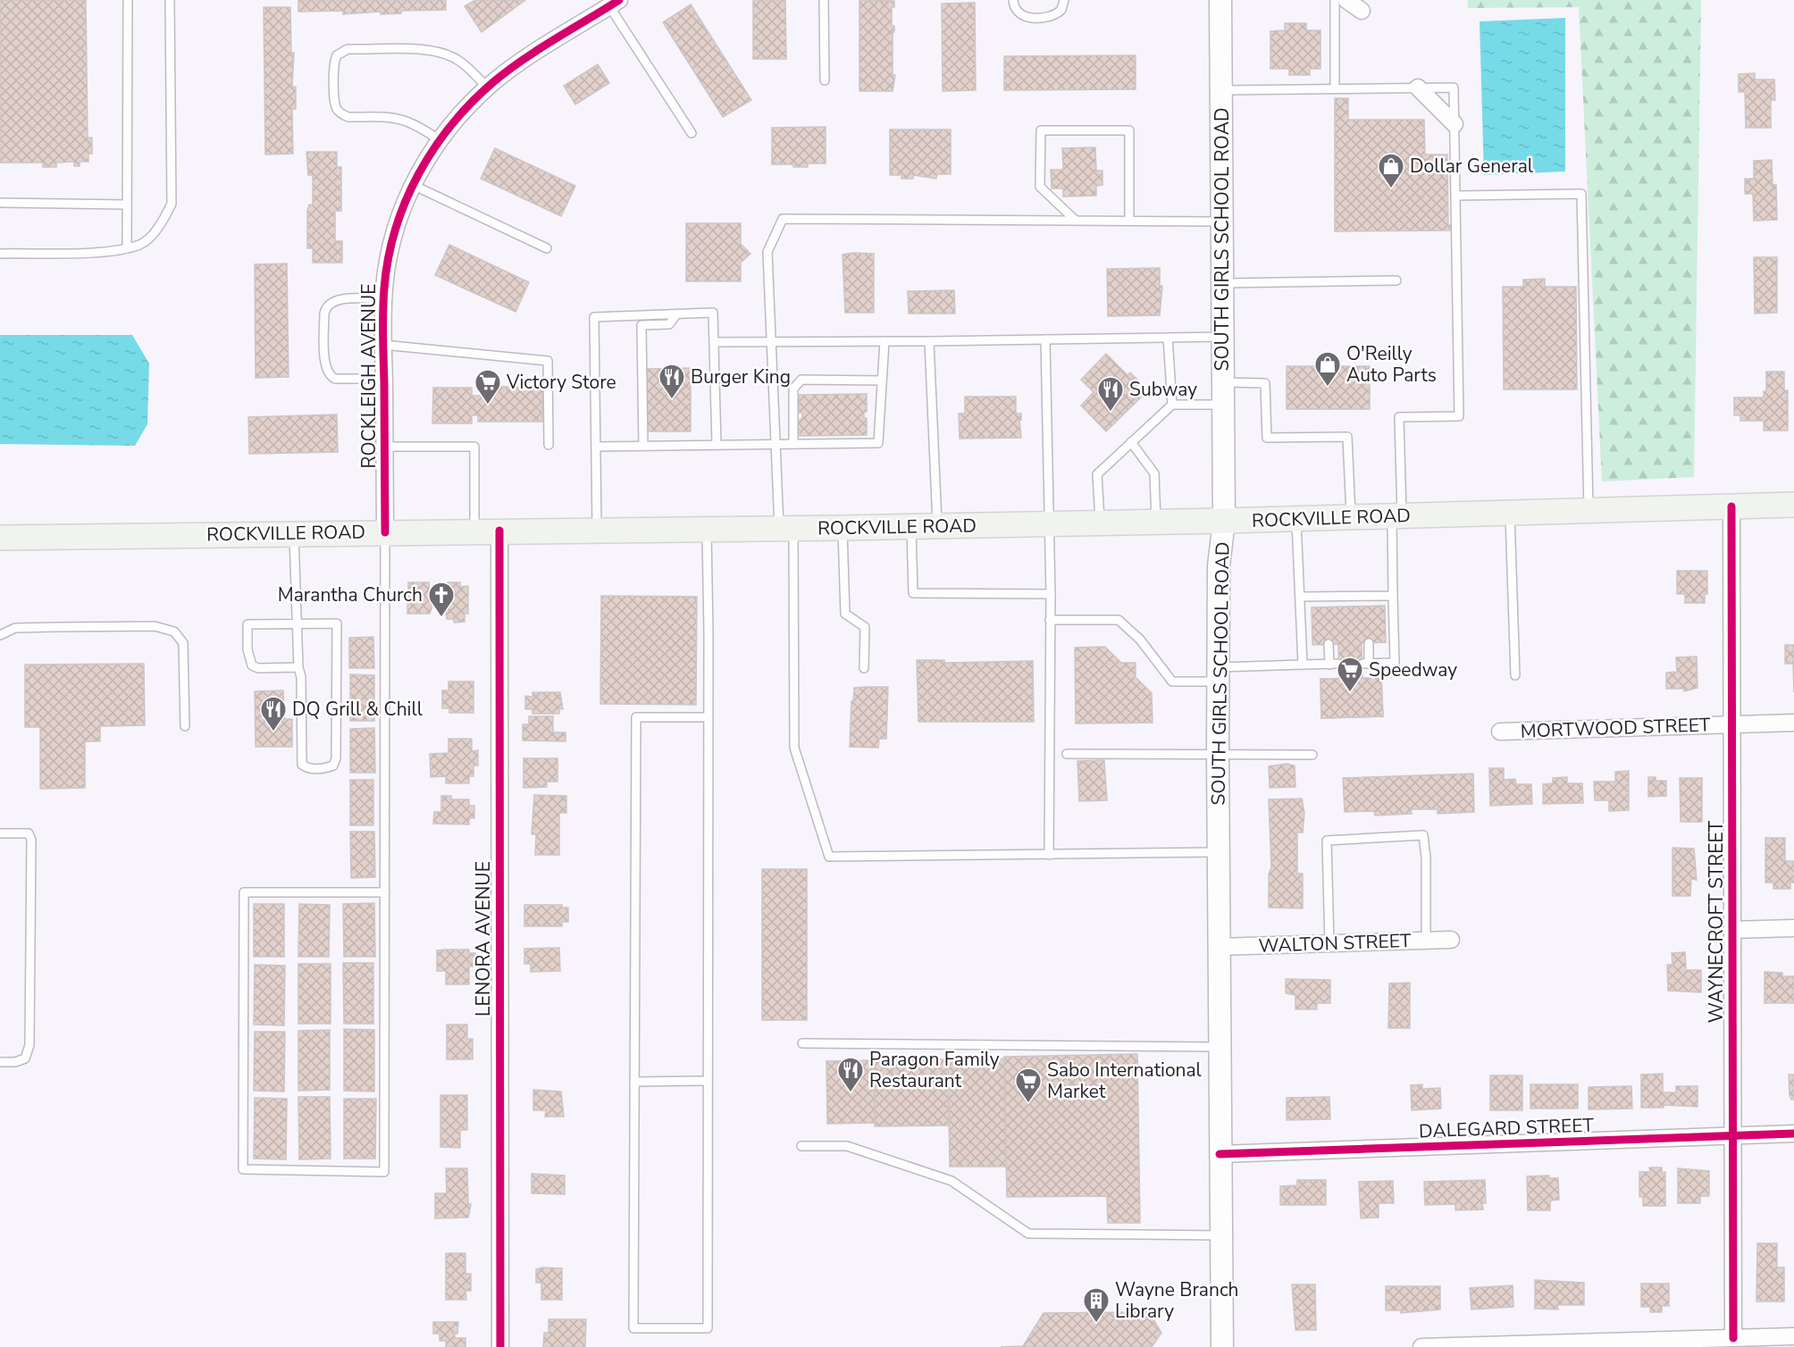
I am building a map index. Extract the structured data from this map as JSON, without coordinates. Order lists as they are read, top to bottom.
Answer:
{
  "streets": {
    "main road": ["SOUTH GIRLS SCHOOL ROAD", "ROCKVILLE ROAD"],
    "street": [
      "ROCKLEIGH AVENUE",
      "MORTWOOD STREET",
      "WAYNECROFT STREET",
      "LENORA AVENUE",
      "WALTON STREET",
      "DALEGARD STREET"
    ]
  },
  "crossings": [
    ["SOUTH GIRLS SCHOOL ROAD", "ROCKVILLE ROAD"],
    ["SOUTH GIRLS SCHOOL ROAD", "WALTON STREET"],
    ["SOUTH GIRLS SCHOOL ROAD", "DALEGARD STREET"],
    ["ROCKLEIGH AVENUE", "ROCKVILLE ROAD"],
    ["ROCKVILLE ROAD", "WAYNECROFT STREET"],
    ["ROCKVILLE ROAD", "LENORA AVENUE"],
    ["MORTWOOD STREET", "WAYNECROFT STREET"],
    ["WAYNECROFT STREET", "DALEGARD STREET"]
  ],
  "places": {
    "shop": ["Dollar General", "O'Reilly Auto Parts"],
    "restaurant": [
      "Burger King",
      "Subway",
      "DQ Grill & Chill",
      "Paragon Family Restaurant"
    ],
    "supermarket": ["Victory Store", "Speedway", "Sabo International Market"],
    "church": ["Marantha Church"],
    "building": ["Wayne Branch Library"]
  }
}
